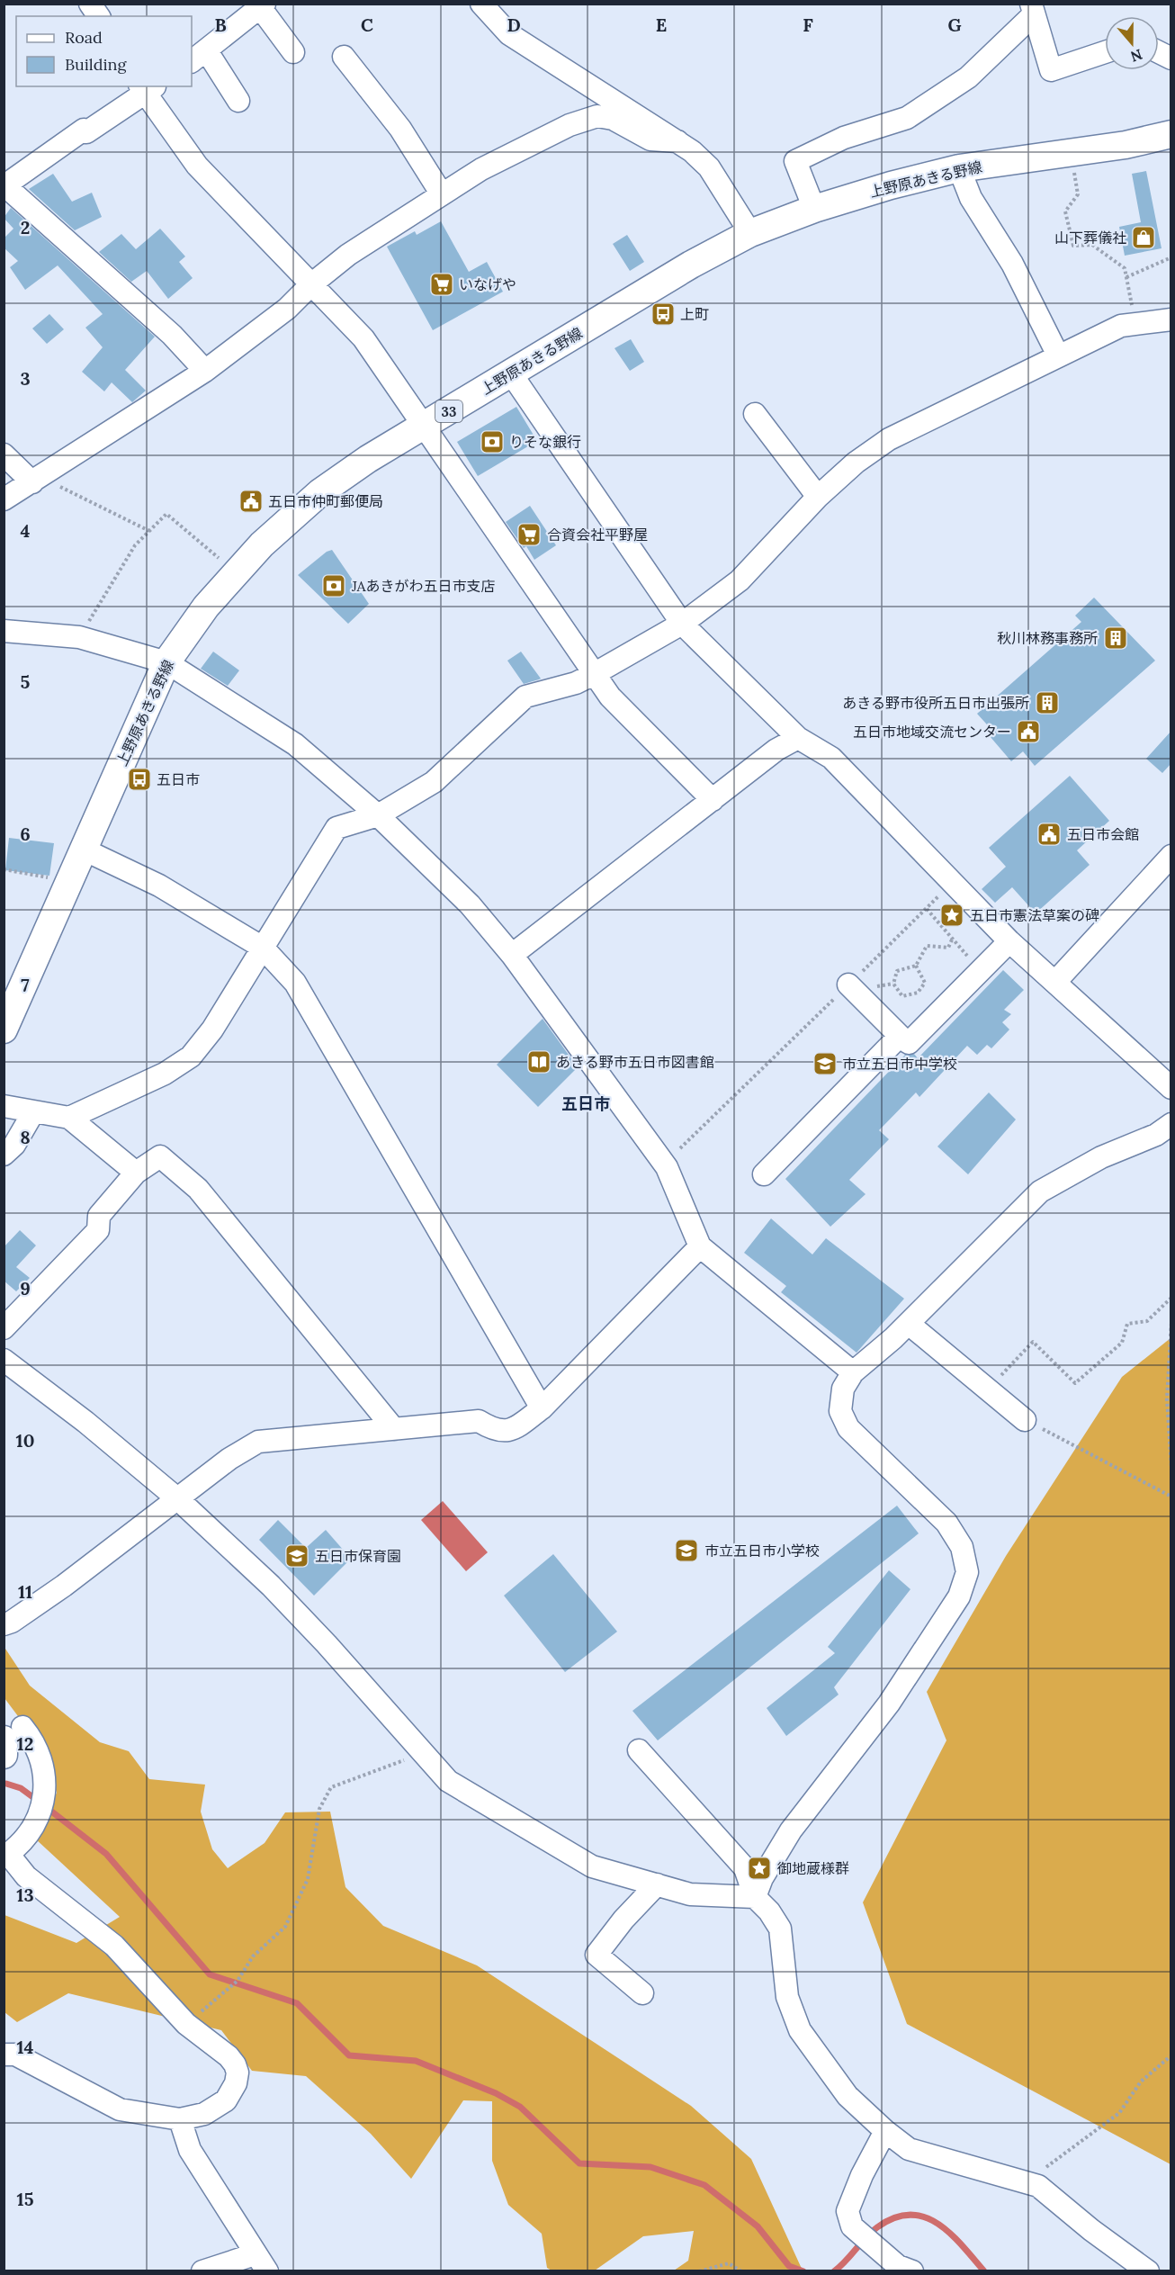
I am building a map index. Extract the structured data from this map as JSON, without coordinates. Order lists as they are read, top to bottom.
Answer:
{
  "streets": {
    "main road": ["上野原あきる野線", "33"]
  },
  "districts": ["五日市"],
  "places": {
    "shop": ["山下葬儀社"],
    "supermarket": ["いなげや", "合資会社平野屋"],
    "bus stop": ["上町", "五日市"],
    "bank": ["りそな銀行", "JAあきがわ五日市支店"],
    "public building": ["五日市仲町郵便局", "五日市地域交流センター", "五日市会館"],
    "building": ["秋川林務事務所", "あきる野市役所五日市出張所"],
    "place": ["五日市憲法草案の碑", "御地蔵様群"],
    "library": ["あきる野市五日市図書館"],
    "school or university": ["市立五日市中学校", "市立五日市小学校", "五日市保育園"]
  },
  "legend": ["Road", "Building"],
  "north": "bottom",
  "grid": {
    "columns": [
      "B",
      "C",
      "D",
      "E",
      "F",
      "G"
    ],
    "rows": [
      "2",
      "3",
      "4",
      "5",
      "6",
      "7",
      "8",
      "9",
      "10",
      "11",
      "12",
      "13",
      "14",
      "15"
    ]
  }
}
